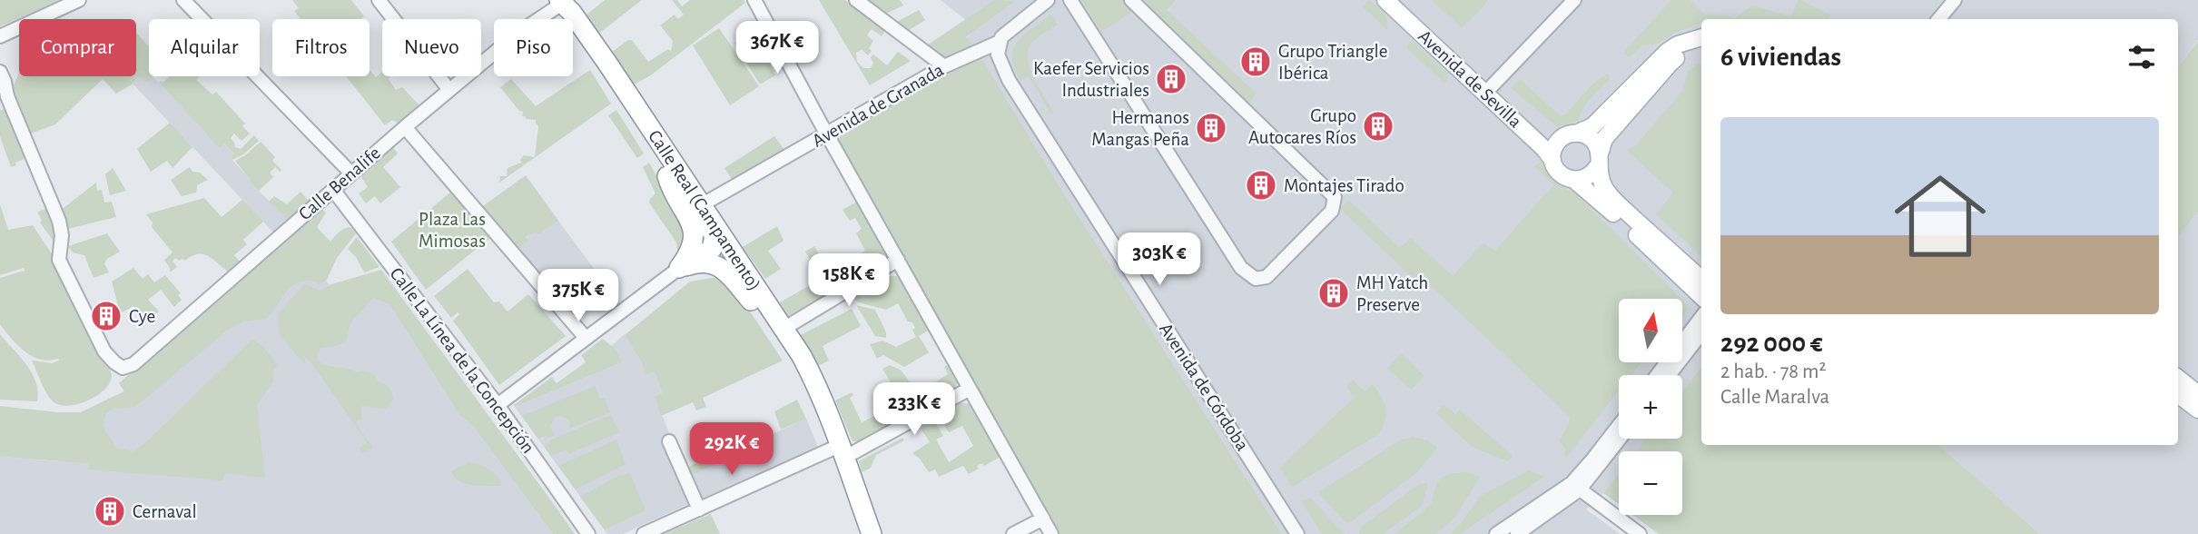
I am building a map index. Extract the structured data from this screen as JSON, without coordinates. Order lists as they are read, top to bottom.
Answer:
{
  "streets": {
    "highway": ["Calle Real (Campamento)"],
    "main road": ["Avenida de Sevilla"],
    "street": [
      "Avenida de Granada",
      "Calle Benalife",
      "Calle La Línea de la Concepción",
      "Avenida de Córdoba"
    ]
  },
  "crossings": [
    ["Avenida de Granada", "Calle Real (Campamento)"],
    ["Avenida de Granada", "Avenida de Córdoba"],
    ["Calle Benalife", "Calle Real (Campamento)"],
    ["Calle Benalife", "Calle La Línea de la Concepción"]
  ],
  "parks": ["Plaza Las Mimosas"],
  "places": {
    "building": [
      "Grupo Triangle Ibérica",
      "Kaefer Servicios Industriales",
      "Grupo Autocares Ríos",
      "Hermanos Mangas Peña",
      "Montajes Tirado",
      "MH Yatch Preserve",
      "Cye",
      "Cernaval"
    ]
  },
  "north": "top",
  "page": {
    "chip": [
      "Comprar",
      "Alquilar",
      "Filtros",
      "Nuevo",
      "Piso"
    ],
    "heading": "6 viviendas",
    "price": [
      "367K €",
      "303K €",
      "158K €",
      "375K €",
      "233K €",
      "292K €"
    ],
    "list": [
      {
        "name": "292 000 €",
        "note": "2 hab. · 78 m² · Calle Maralva"
      }
    ],
    "map_buttons": ["+", "−"]
  }
}
